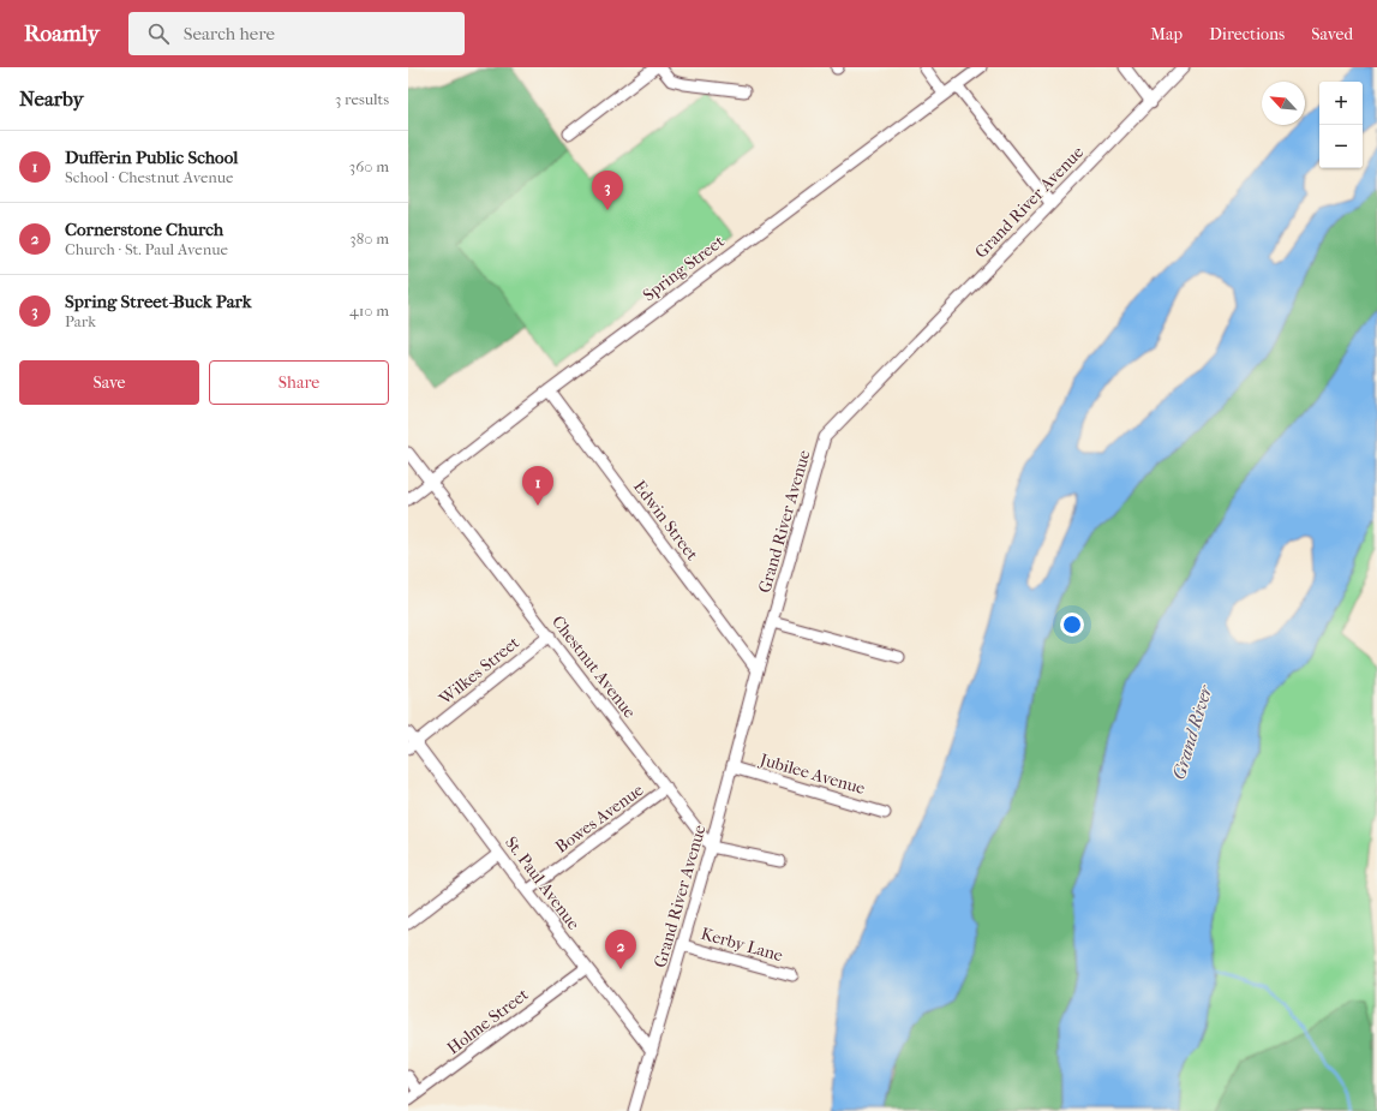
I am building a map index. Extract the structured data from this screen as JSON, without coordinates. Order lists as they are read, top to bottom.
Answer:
{
  "streets": {
    "street": [
      "Grand River Avenue",
      "Spring Street",
      "Edwin Street",
      "Chestnut Avenue",
      "Wilkes Street",
      "Jubilee Avenue",
      "Bowes Avenue",
      "St. Paul Avenue",
      "Kerby Lane",
      "Holme Street"
    ]
  },
  "crossings": [
    ["Grand River Avenue", "Edwin Street"],
    ["Grand River Avenue", "Chestnut Avenue"],
    ["Grand River Avenue", "Jubilee Avenue"],
    ["Grand River Avenue", "St. Paul Avenue"],
    ["Grand River Avenue", "Kerby Lane"],
    ["Spring Street", "Edwin Street"],
    ["Spring Street", "Chestnut Avenue"],
    ["Chestnut Avenue", "Wilkes Street"],
    ["Chestnut Avenue", "Bowes Avenue"],
    ["Wilkes Street", "St. Paul Avenue"],
    ["Bowes Avenue", "St. Paul Avenue"],
    ["St. Paul Avenue", "Holme Street"]
  ],
  "water": ["Grand River"],
  "north": "top left",
  "page": {
    "header": "Roamly",
    "search": "Search here",
    "nav": ["Map", "Directions", "Saved"],
    "heading": ["Nearby", "3 results"],
    "map_buttons": ["+", "−"],
    "list": [
      {
        "mark": "1",
        "name": "Dufferin Public School",
        "note": "School · Chestnut Avenue",
        "value": "360 m"
      },
      {
        "mark": "2",
        "name": "Cornerstone Church",
        "note": "Church · St. Paul Avenue",
        "value": "380 m"
      },
      {
        "mark": "3",
        "name": "Spring Street-Buck Park",
        "note": "Park",
        "value": "410 m"
      }
    ],
    "pins": ["3", "1", "2"],
    "buttons": ["Save", "Share"]
  }
}
